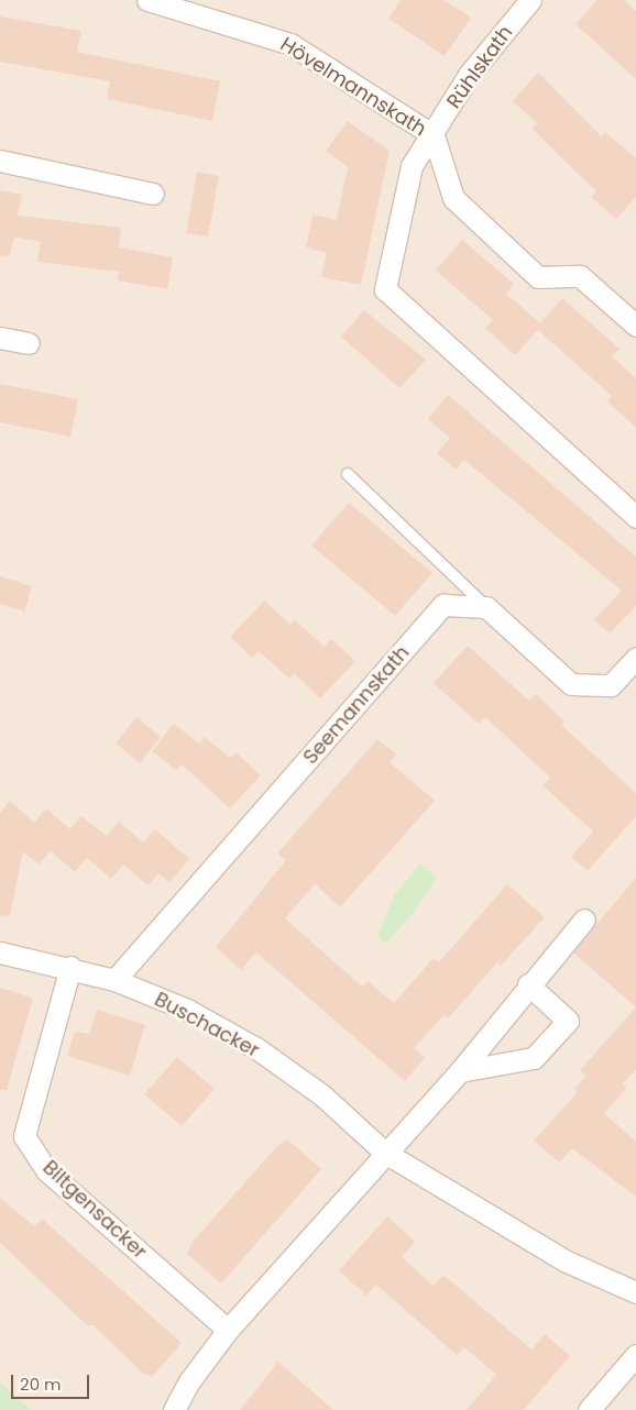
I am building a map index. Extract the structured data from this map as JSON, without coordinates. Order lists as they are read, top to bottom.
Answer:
{
  "streets": {
    "street": [
      "Rühlskath",
      "Hövelmannskath",
      "Seemannskath",
      "Buschacker",
      "Biltgensacker"
    ]
  },
  "crossings": [
    ["Rühlskath", "Hövelmannskath"],
    ["Seemannskath", "Buschacker"],
    ["Buschacker", "Biltgensacker"]
  ],
  "scale_bar": "20 m"
}
